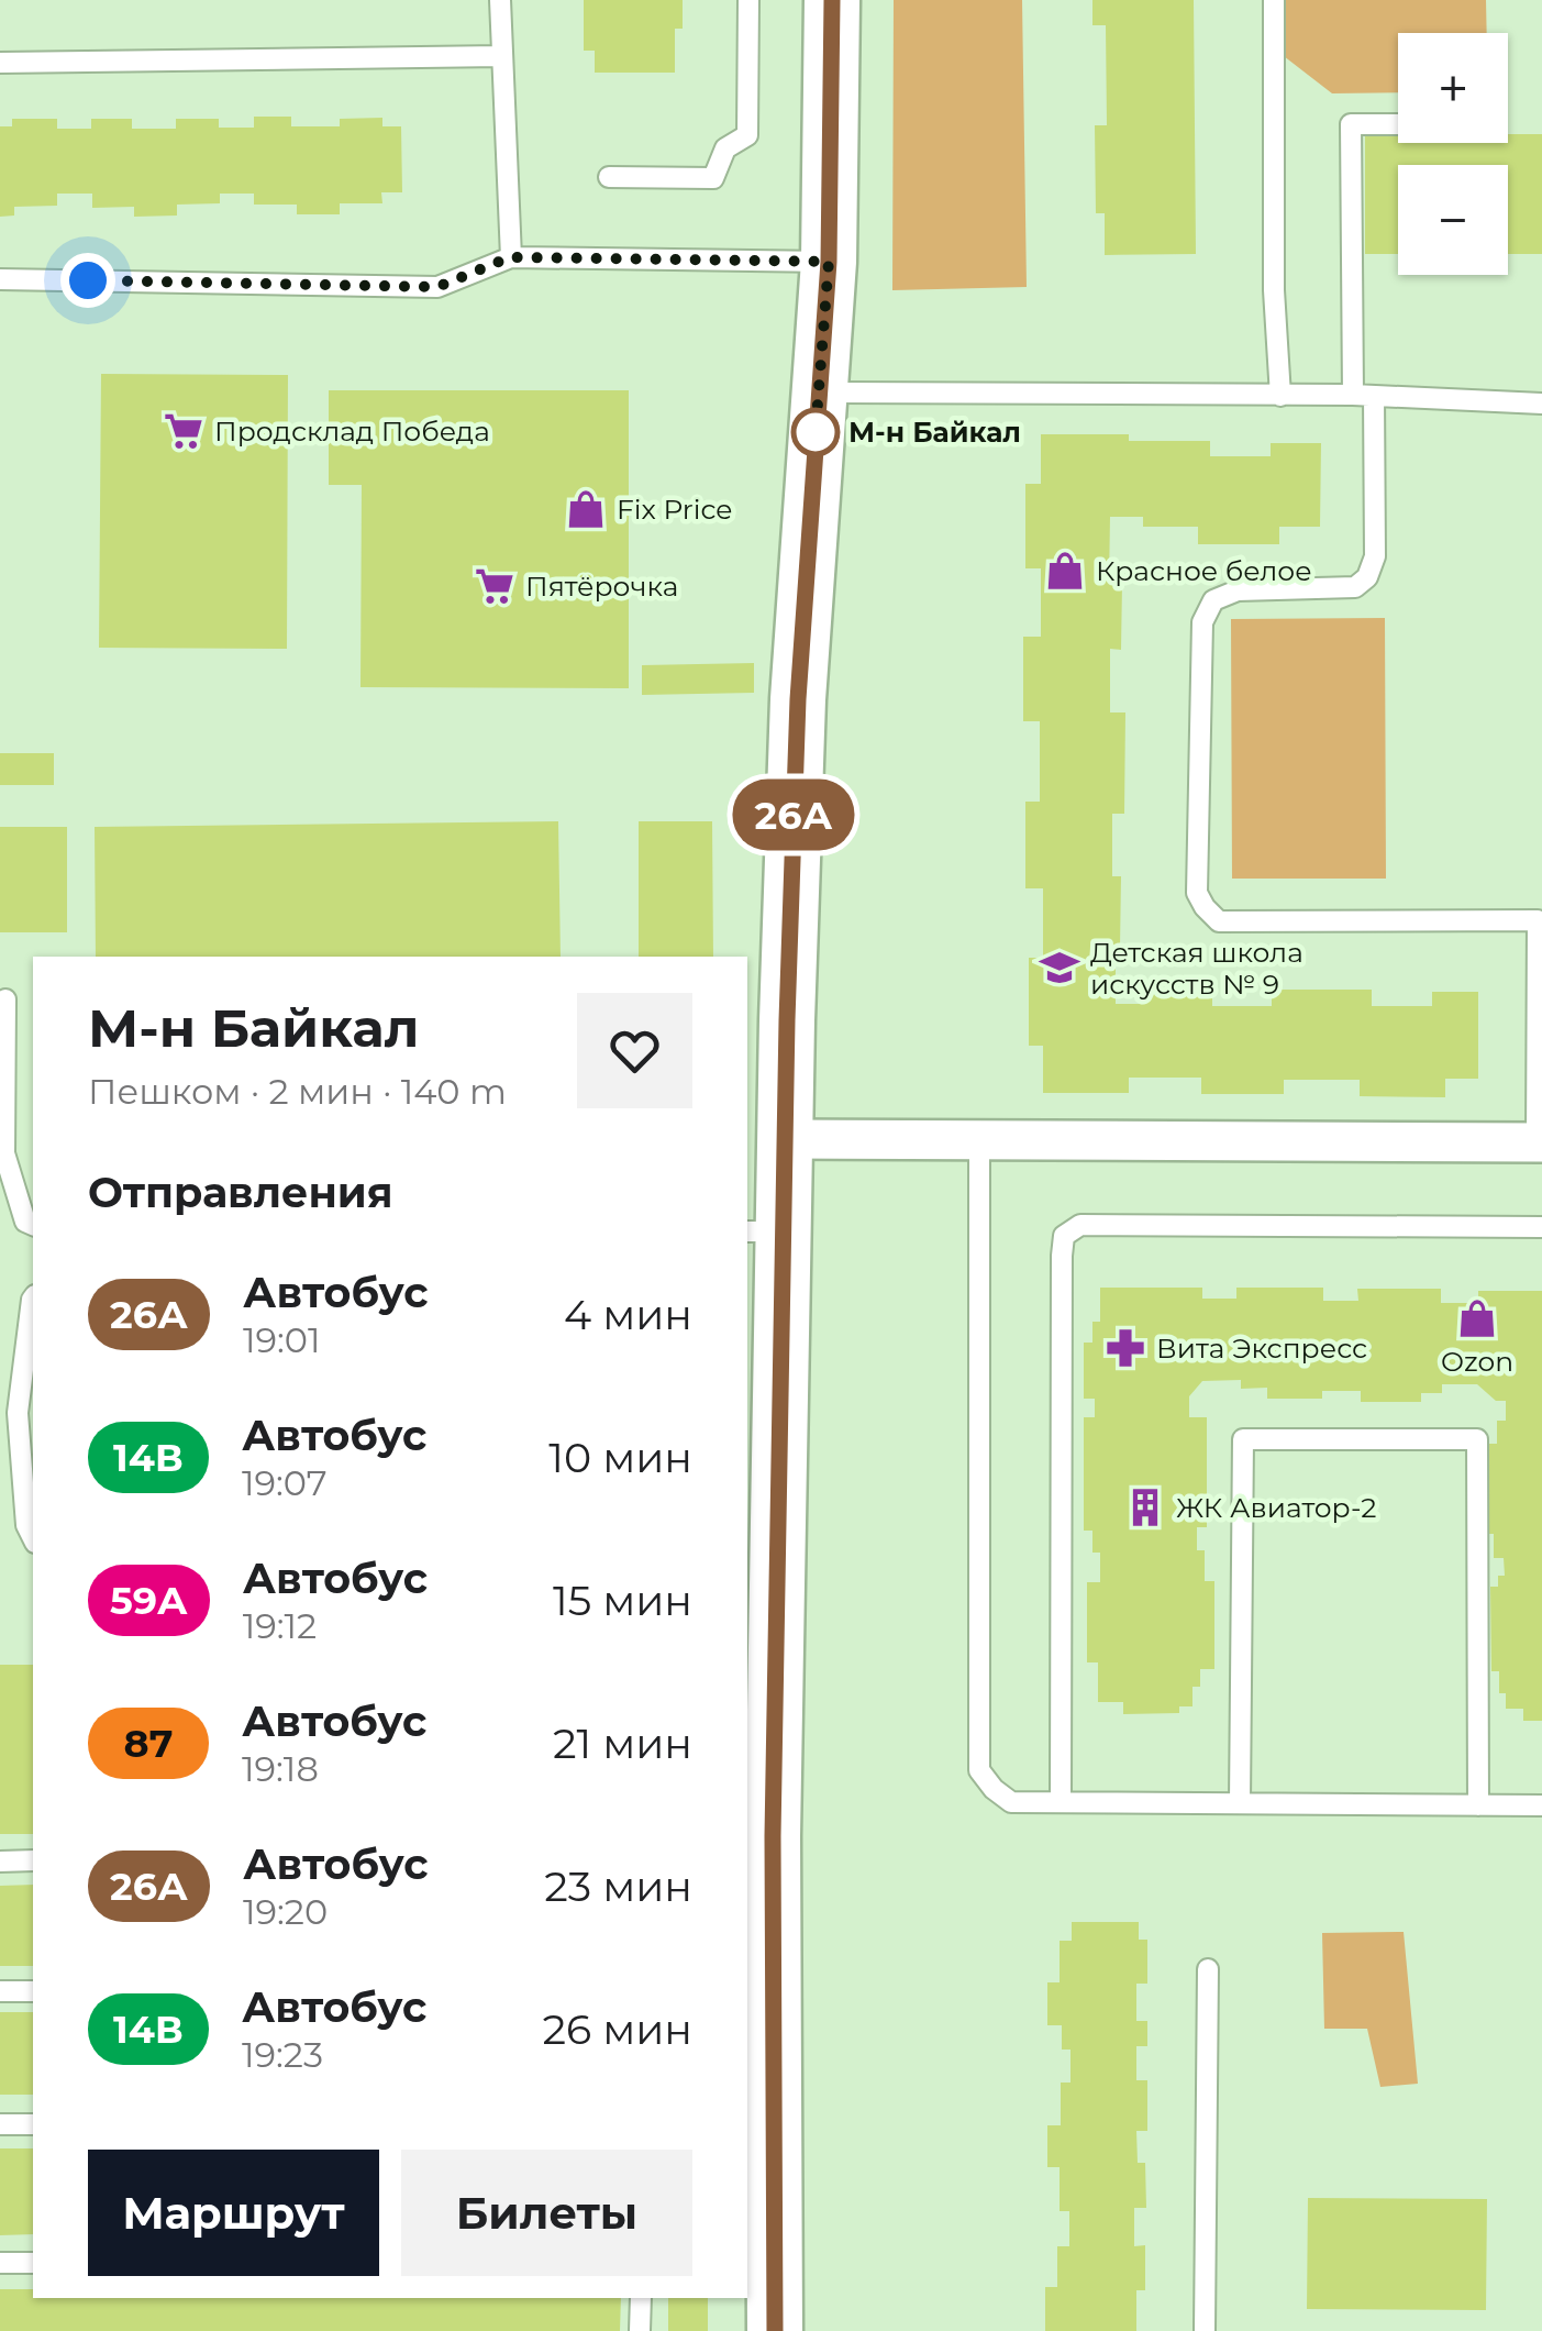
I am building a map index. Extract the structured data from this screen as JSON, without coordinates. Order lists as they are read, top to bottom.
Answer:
{
  "places": {
    "supermarket": ["Продсклад Победа", "Пятёрочка"],
    "other": ["М-н Байкал"],
    "shop": ["Fix Price", "Красное белое", "Ozon"],
    "school or university": ["Детская школа искусств № 9"],
    "pharmacy": ["Вита Экспресс"],
    "building": ["ЖК Авиатор-2"]
  },
  "lines": ["bus line 26А"],
  "page": {
    "on_map": "26А",
    "map_buttons": ["+", "−"],
    "heading": [
      ["М-н Байкал", "Пешком · 2 мин · 140 m"],
      "Отправления"
    ],
    "list": [
      {
        "mark": "26А",
        "name": "Автобус",
        "note": "19:01",
        "value": "4 мин"
      },
      {
        "mark": "14В",
        "name": "Автобус",
        "note": "19:07",
        "value": "10 мин"
      },
      {
        "mark": "59А",
        "name": "Автобус",
        "note": "19:12",
        "value": "15 мин"
      },
      {
        "mark": "87",
        "name": "Автобус",
        "note": "19:18",
        "value": "21 мин"
      },
      {
        "mark": "26А",
        "name": "Автобус",
        "note": "19:20",
        "value": "23 мин"
      },
      {
        "mark": "14В",
        "name": "Автобус",
        "note": "19:23",
        "value": "26 мин"
      }
    ],
    "buttons": ["Маршрут", "Билеты"]
  }
}
